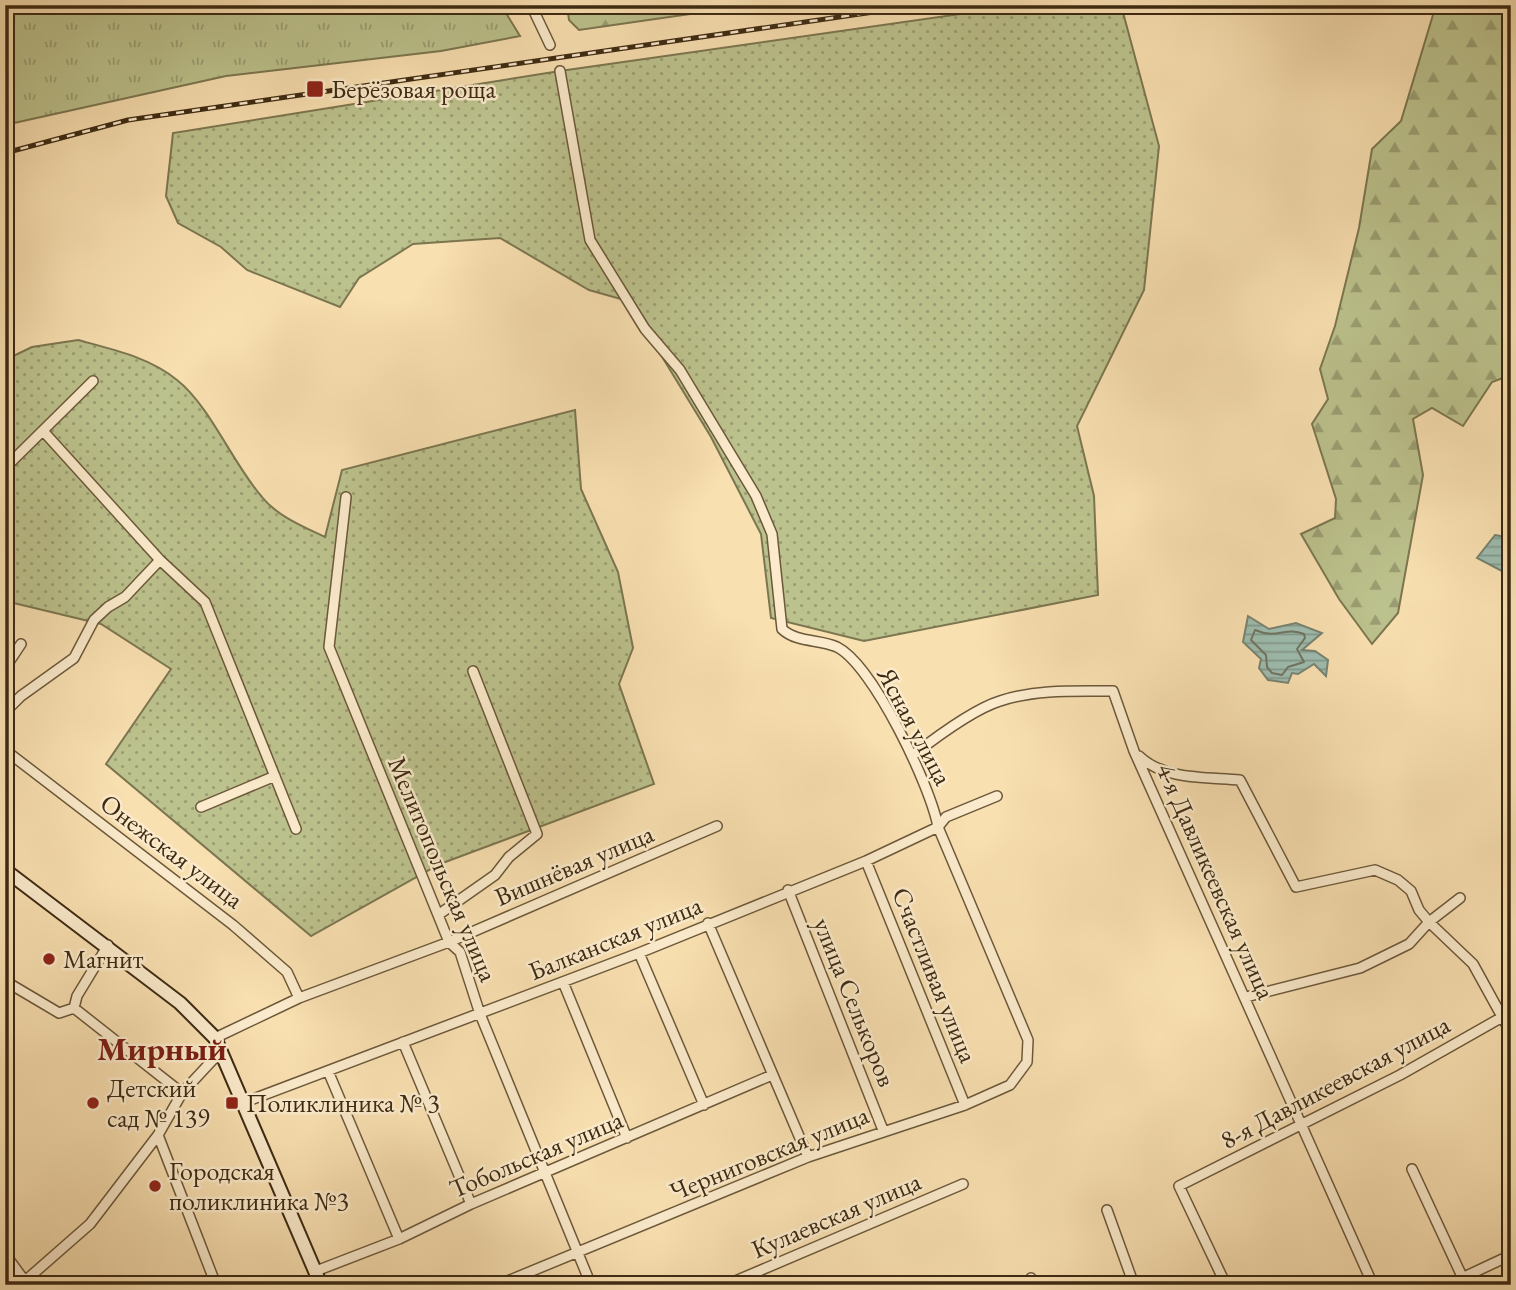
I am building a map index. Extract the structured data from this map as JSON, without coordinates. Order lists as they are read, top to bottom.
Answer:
{
  "streets": {
    "street": [
      "Ясная улица",
      "Онежская улица",
      "Вишнёвая улица",
      "Мелитопольская улица",
      "4-я Давликеевская улица",
      "Балканская улица",
      "Счастливая улица",
      "улица Селькоров",
      "8-я Давликеевская улица",
      "Черниговская улица",
      "Тобольская улица",
      "Кулаевская улица"
    ]
  },
  "crossings": [
    ["Ясная улица", "4-я Давликеевская улица"],
    ["Ясная улица", "Балканская улица"],
    ["Ясная улица", "Черниговская улица"],
    ["Онежская улица", "Вишнёвая улица"],
    ["Вишнёвая улица", "Мелитопольская улица"],
    ["Мелитопольская улица", "Балканская улица"],
    ["Мелитопольская улица", "Черниговская улица"],
    ["Мелитопольская улица", "Тобольская улица"],
    ["4-я Давликеевская улица", "8-я Давликеевская улица"],
    ["Балканская улица", "Счастливая улица"],
    ["Балканская улица", "улица Селькоров"],
    ["Счастливая улица", "Черниговская улица"],
    ["улица Селькоров", "Черниговская улица"]
  ],
  "districts": ["Мирный"],
  "places": {
    "transit": ["Берёзовая роща", "Поликлиника № 3"],
    "other": ["Магнит", "Детский сад № 139", "Городская поликлиника №3"]
  }
}
